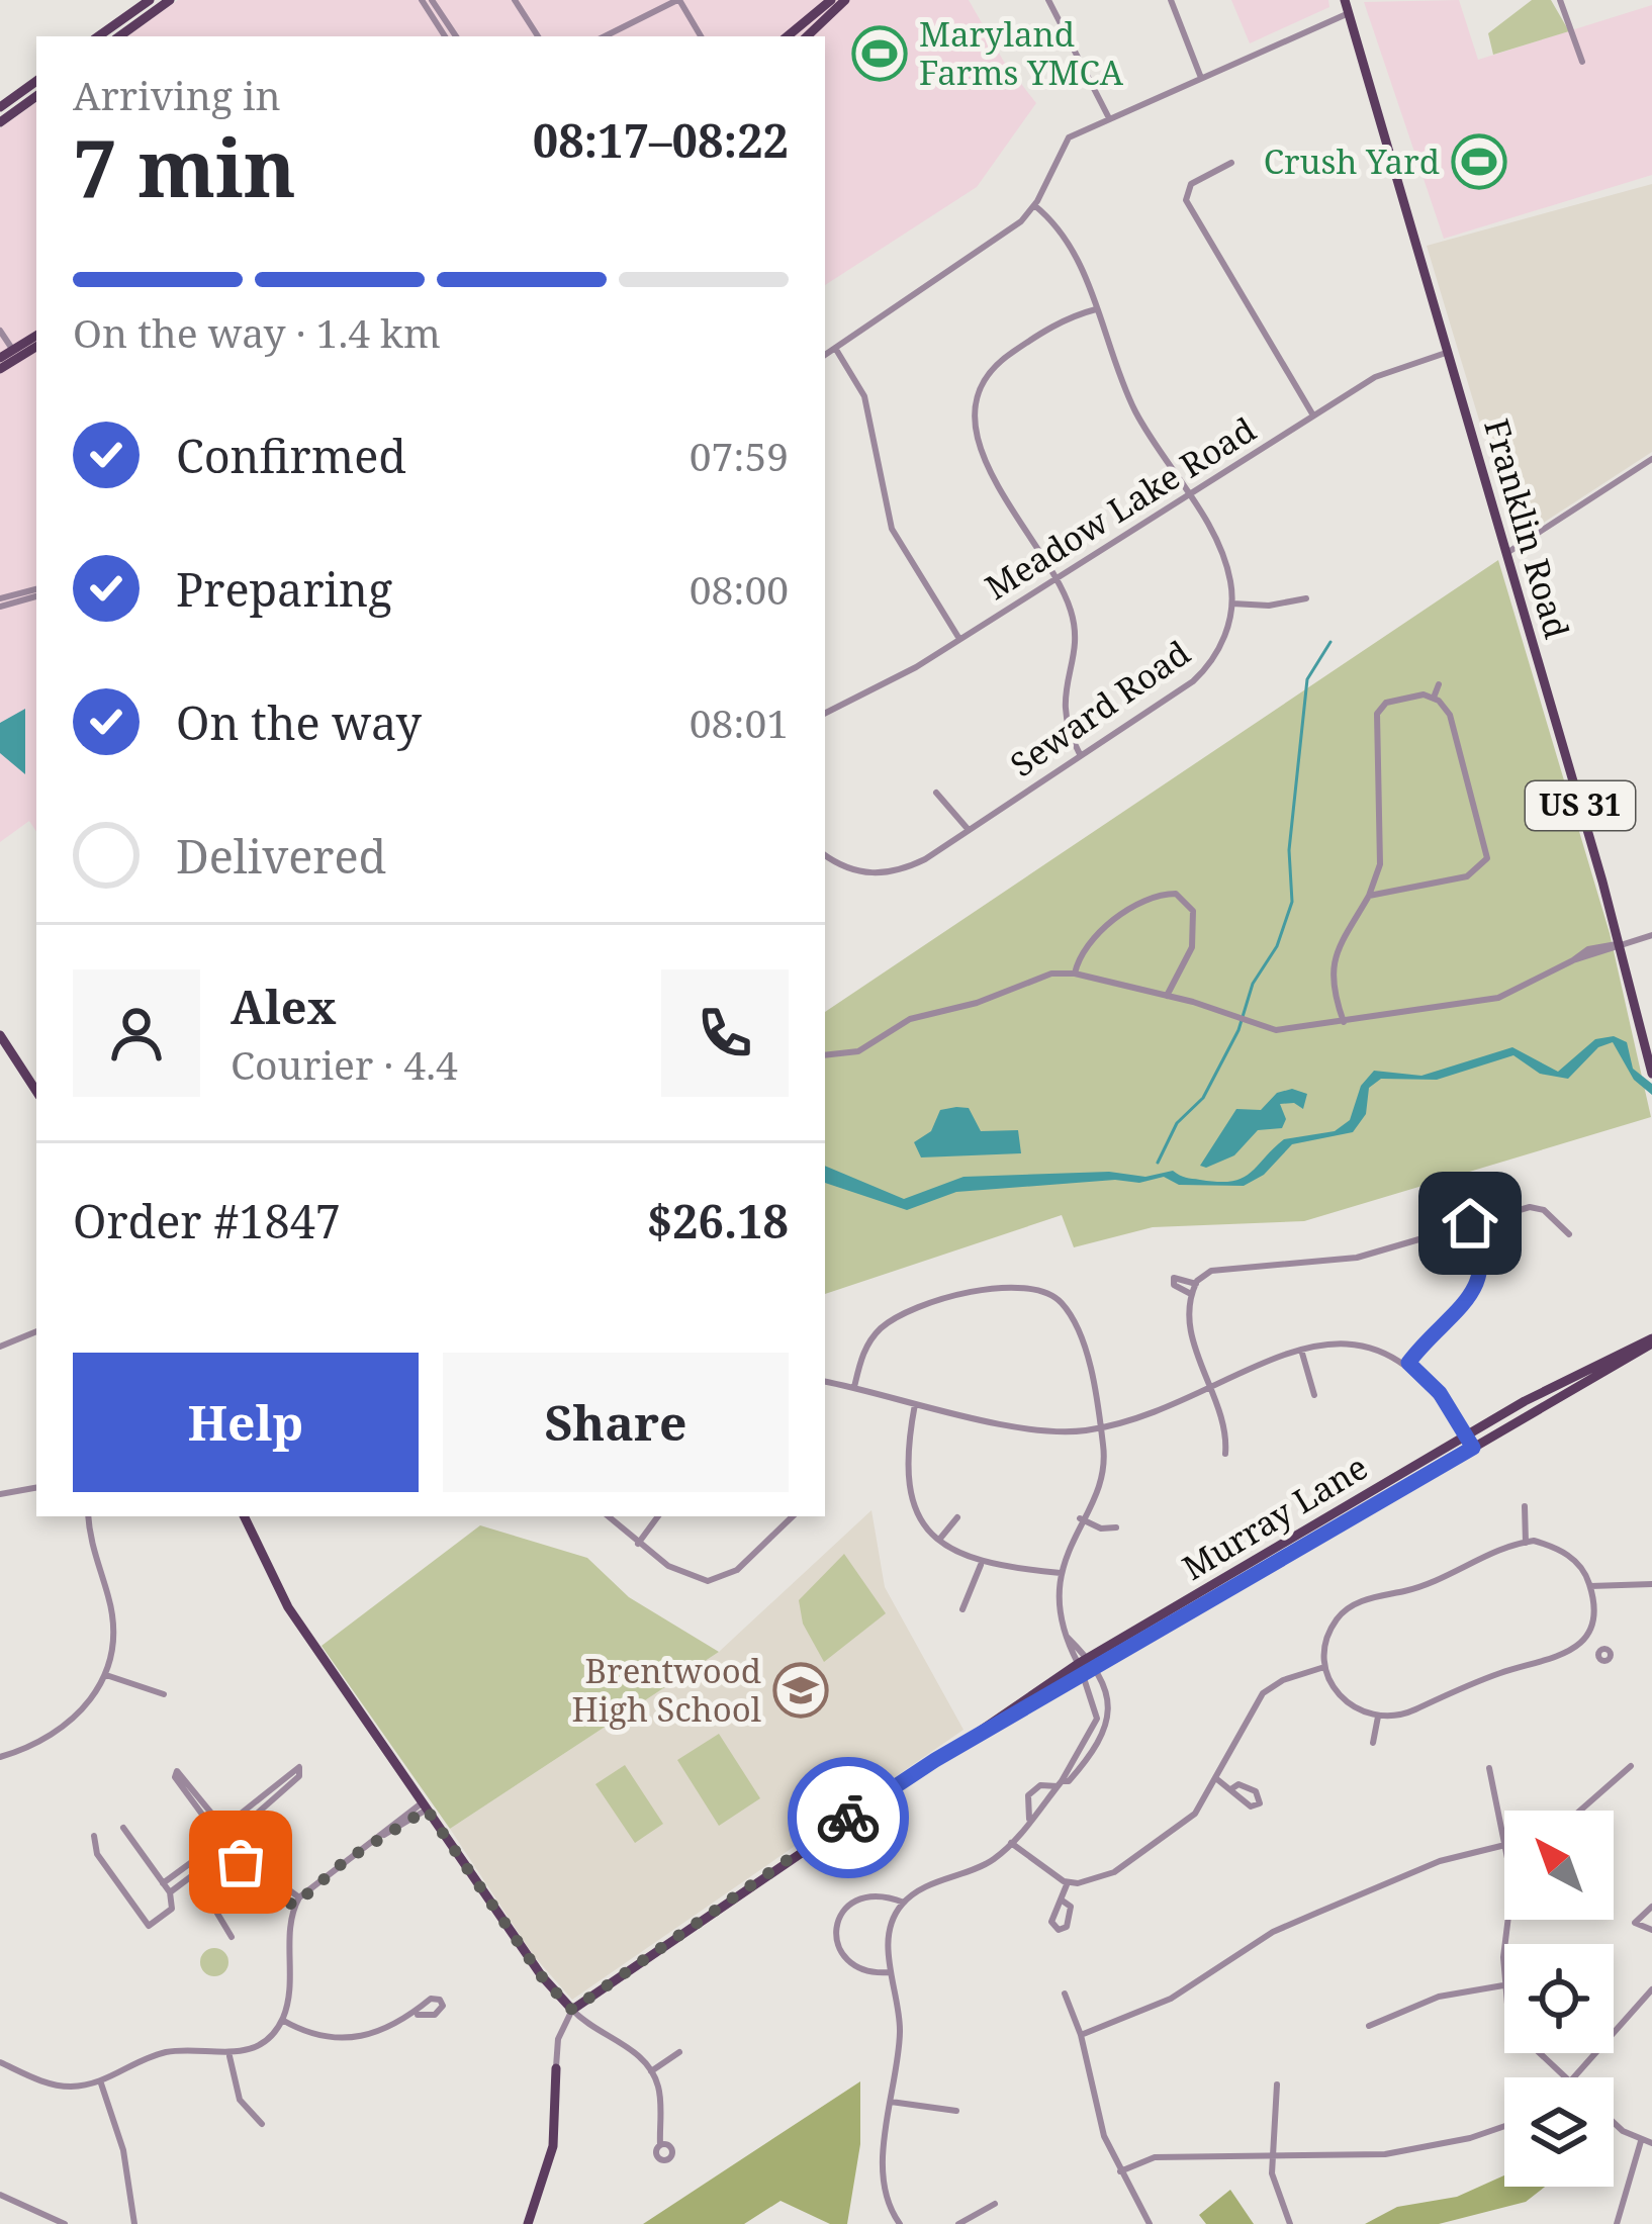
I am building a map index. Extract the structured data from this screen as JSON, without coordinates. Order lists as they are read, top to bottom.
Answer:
{
  "streets": {
    "main road": ["Franklin Road", "US 31", "Murray Lane"],
    "street": ["Meadow Lake Road", "Seward Road"]
  },
  "crossings": [
    ["Meadow Lake Road", "Franklin Road"]
  ],
  "places": {
    "sports": ["Maryland Farms YMCA", "Crush Yard"],
    "school or university": ["Brentwood High School"]
  },
  "north": "top left",
  "page": {
    "heading": ["7 min", "Arriving in", "08:17–08:22"],
    "panel": [
      "Alex",
      "Courier · 4.4",
      "Order #1847",
      "$26.18"
    ],
    "bar": "On the way · 1.4 km",
    "list": [
      ["Confirmed", "07:59"],
      ["Preparing", "08:00"],
      ["On the way", "08:01"],
      "Delivered"
    ],
    "buttons": ["Help", "Share"]
  }
}
